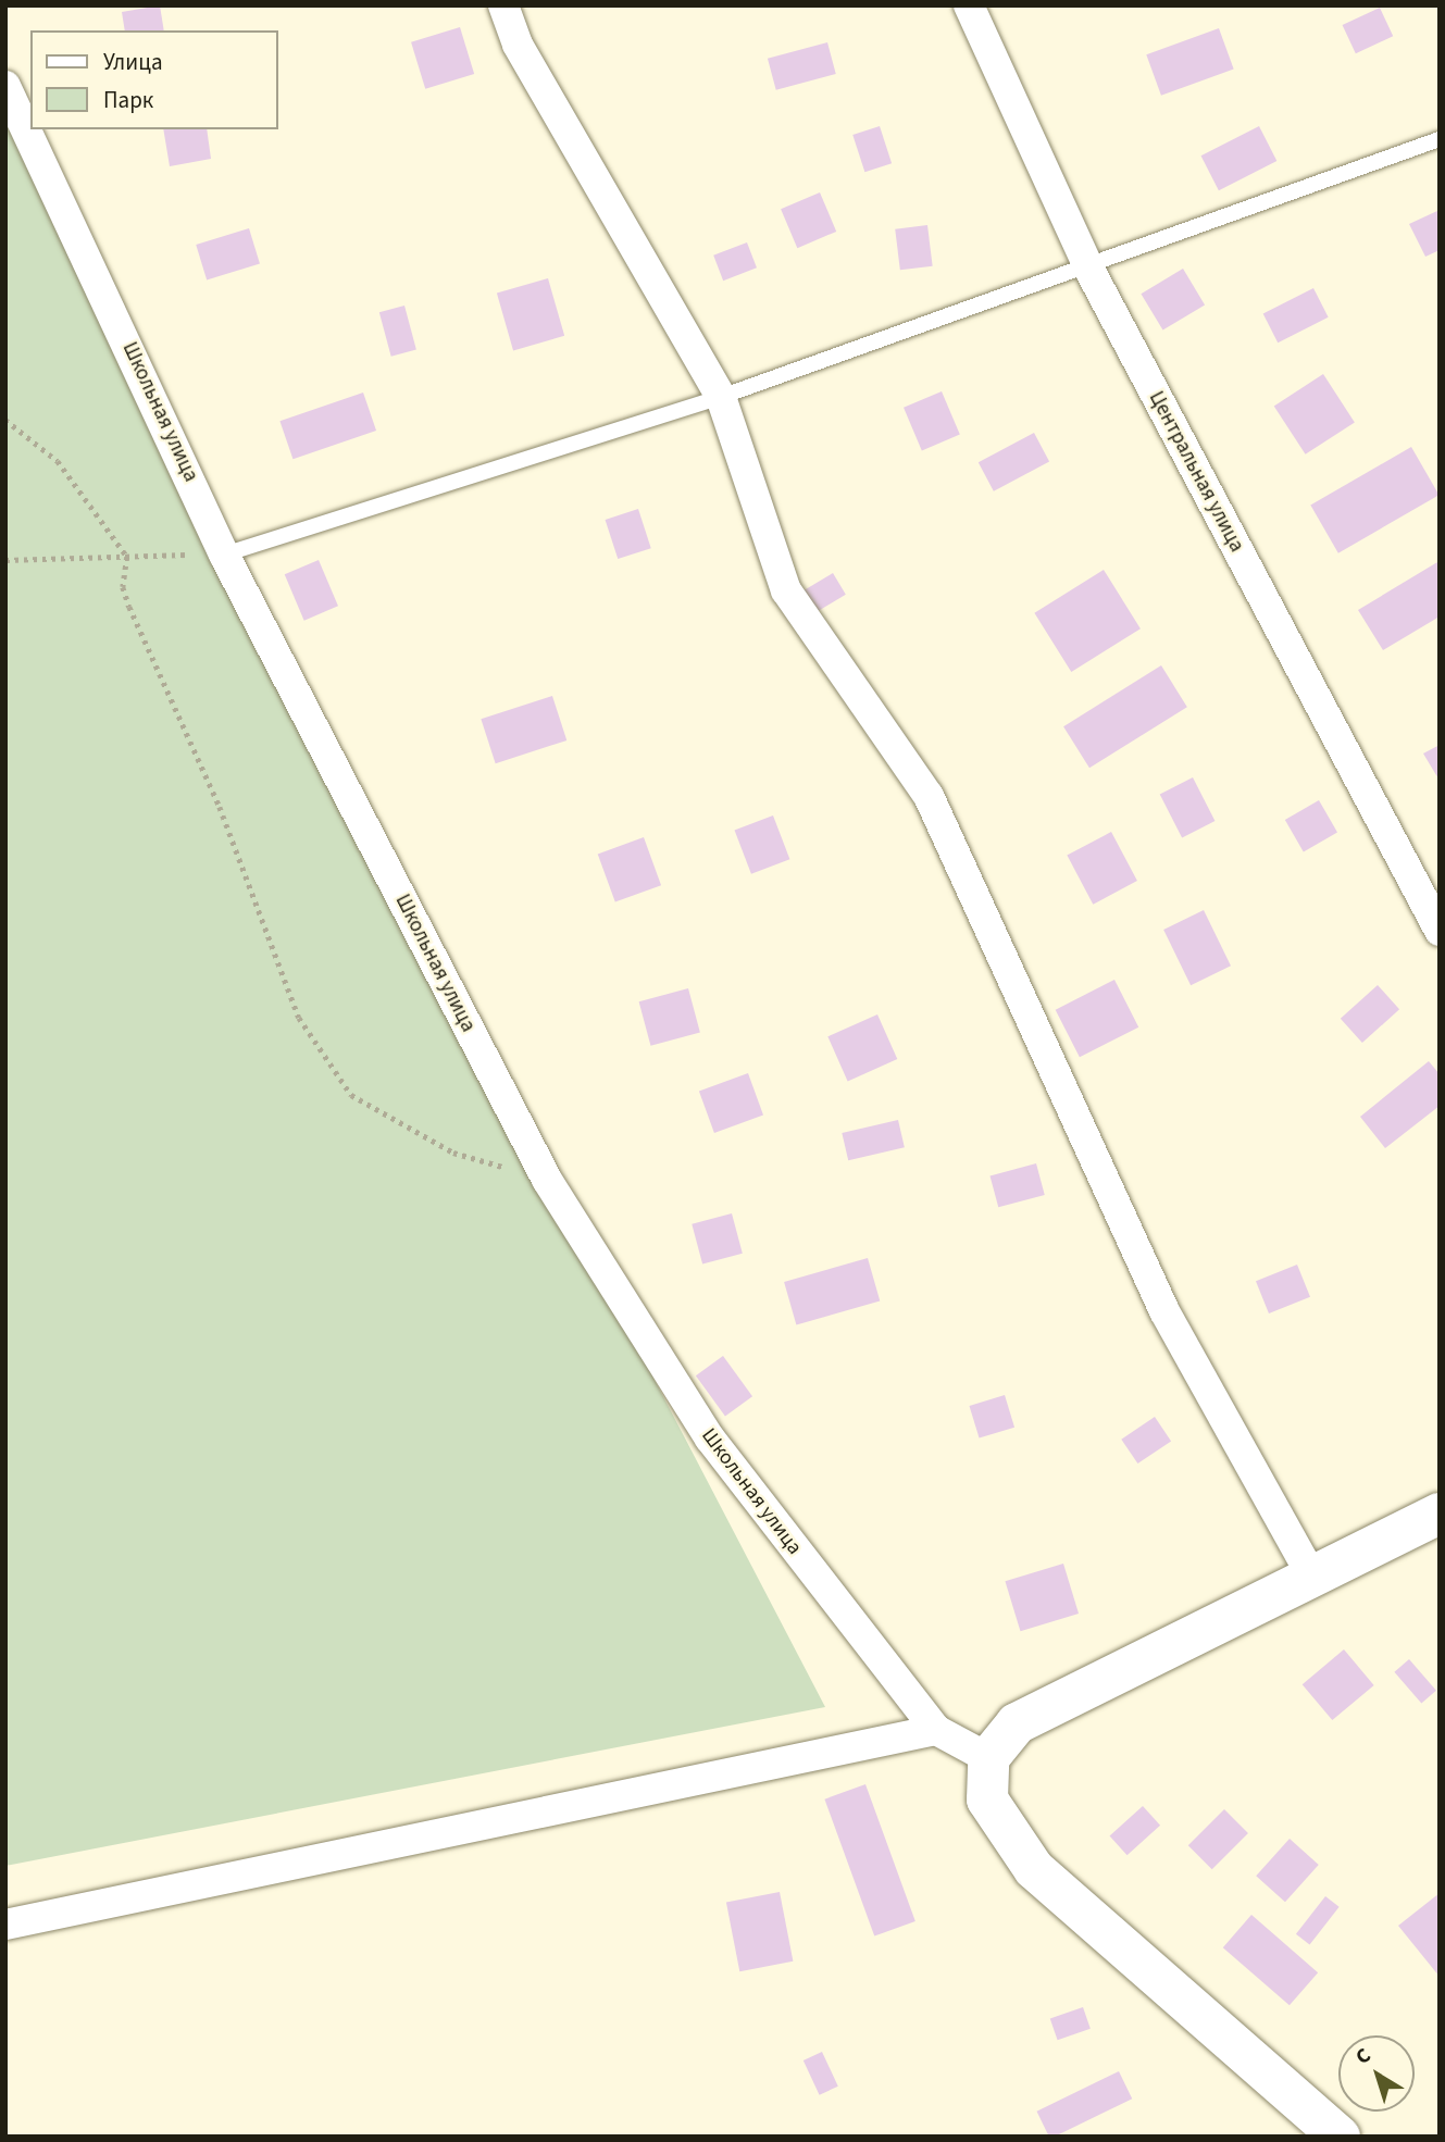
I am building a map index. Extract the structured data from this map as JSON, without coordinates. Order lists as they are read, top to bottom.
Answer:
{
  "streets": {
    "street": ["Школьная улица", "Центральная улица"]
  },
  "legend": ["Улица", "Парк"],
  "north": "top left"
}
